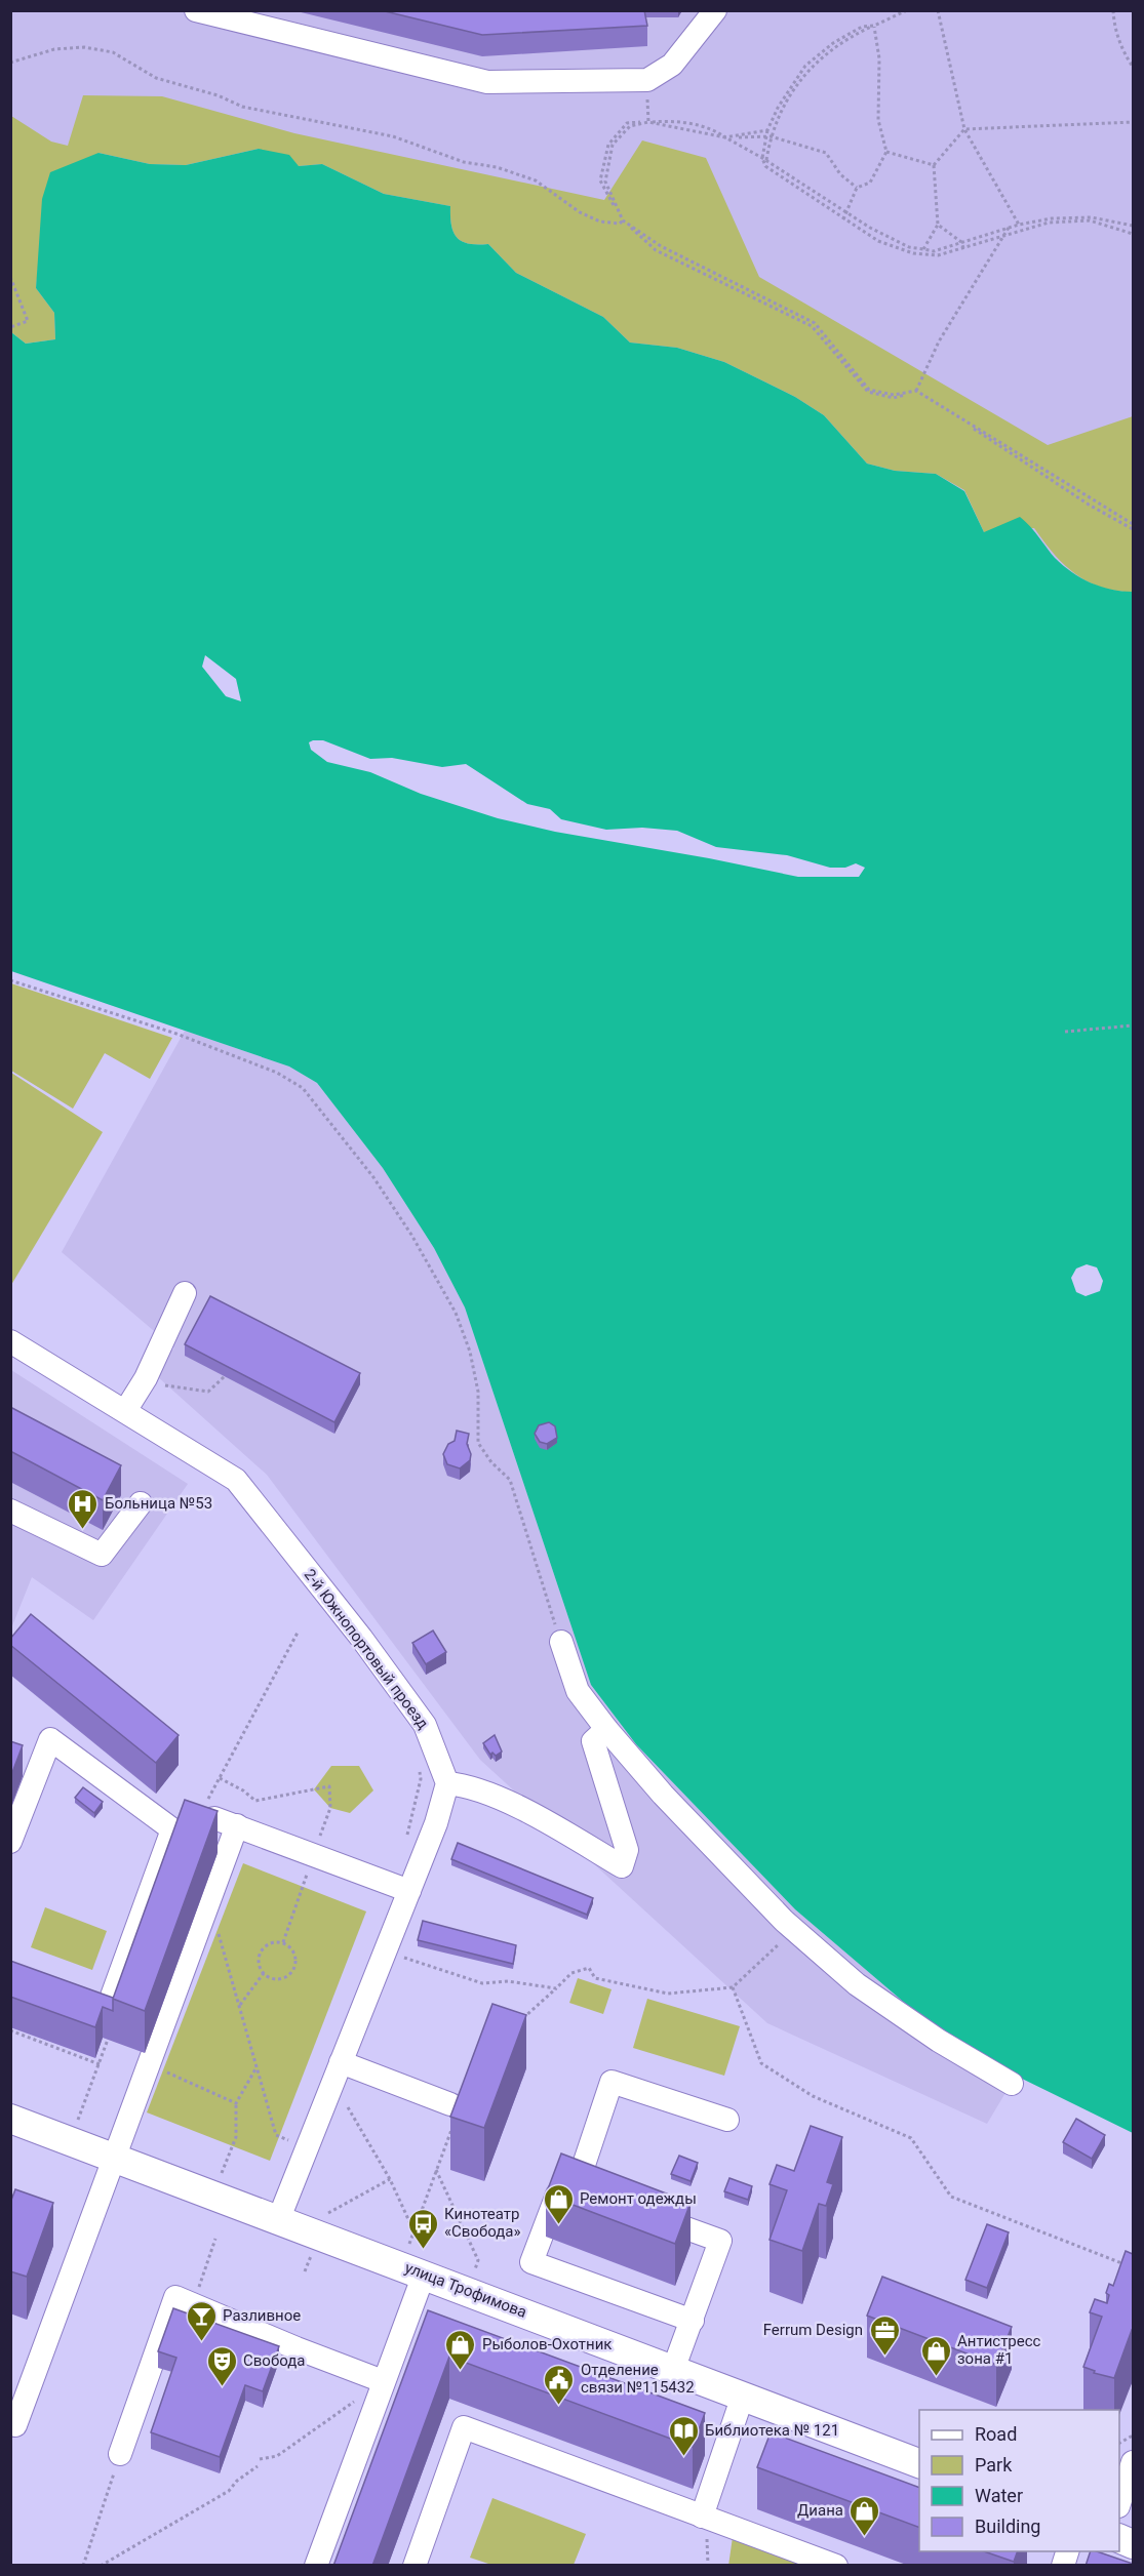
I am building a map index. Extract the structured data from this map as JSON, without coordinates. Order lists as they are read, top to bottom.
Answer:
{
  "streets": {
    "main road": ["улица Трофимова"],
    "street": ["2-й Южнопортовый проезд"]
  },
  "places": {
    "hospital": ["Больница №53"],
    "shop": [
      "Ремонт одежды",
      "Рыболов-Охотник",
      "Антистресс зона #1",
      "Диана"
    ],
    "bus stop": ["Кинотеатр «Свобода»"],
    "bar": ["Разливное"],
    "office": ["Ferrum Design"],
    "theatre": ["Свобода"],
    "public building": ["Отделение связи №115432"],
    "library": ["Библиотека № 121"]
  },
  "legend": [
    "Road",
    "Park",
    "Water",
    "Building"
  ]
}
